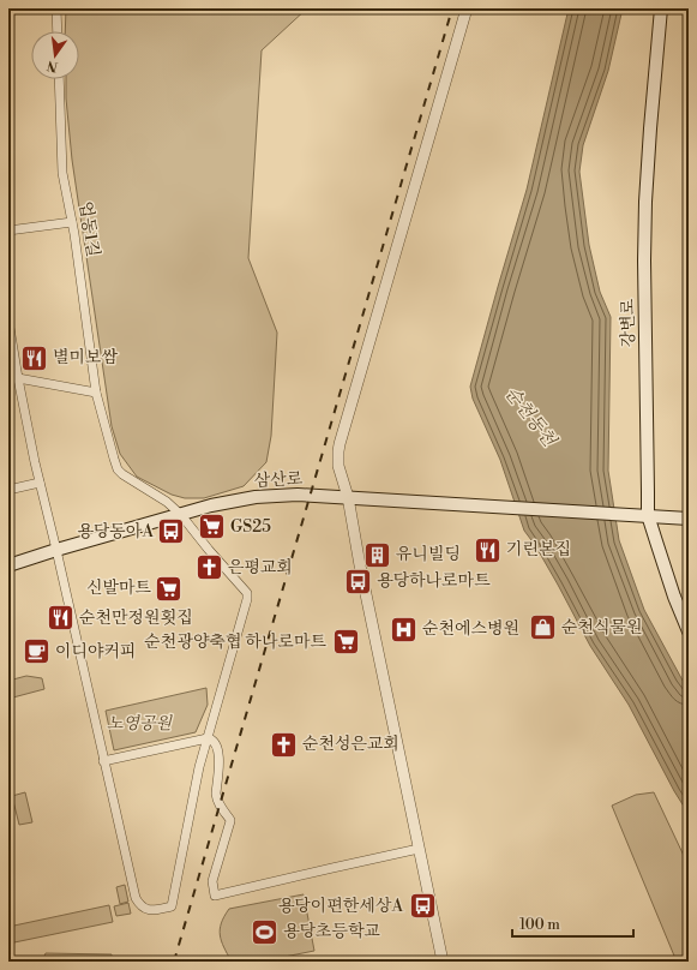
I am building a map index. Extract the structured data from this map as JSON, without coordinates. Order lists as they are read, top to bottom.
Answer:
{
  "streets": {
    "main road": ["강변로", "삼산로"],
    "street": ["업동1길"]
  },
  "crossings": [
    ["업동1길", "삼산로"],
    ["강변로", "삼산로"]
  ],
  "water": ["순천동천"],
  "parks": ["노영공원"],
  "places": {
    "restaurant": ["별미보쌈", "기린본집", "순천만정원횟집"],
    "supermarket": ["GS25", "신발마트", "순천광양축협 하나로마트"],
    "bus stop": ["용당동아A", "용당하나로마트", "용당이편한세상A"],
    "building": ["유니빌딩"],
    "church": ["은평교회", "순천성은교회"],
    "shop": ["순천식물원"],
    "hospital": ["순천에스병원"],
    "cafe": ["이디야커피"],
    "sports": ["용당초등학교"]
  },
  "scale_bar": "100 m",
  "north": "bottom"
}
